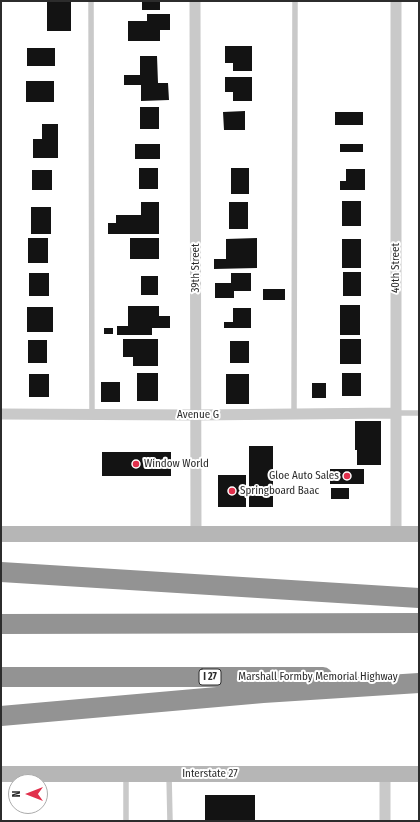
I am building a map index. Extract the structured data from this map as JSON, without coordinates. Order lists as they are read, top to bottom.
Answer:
{
  "streets": {
    "highway": ["I 27", "Marshall Formby Memorial Highway"],
    "main road": ["Interstate 27"],
    "street": ["39th Street", "40th Street", "Avenue G"]
  },
  "crossings": [
    ["39th Street", "Avenue G"],
    ["40th Street", "Avenue G"]
  ],
  "places": ["Window World", "Gloe Auto Sales", "Springboard Baac"],
  "north": "left"
}
